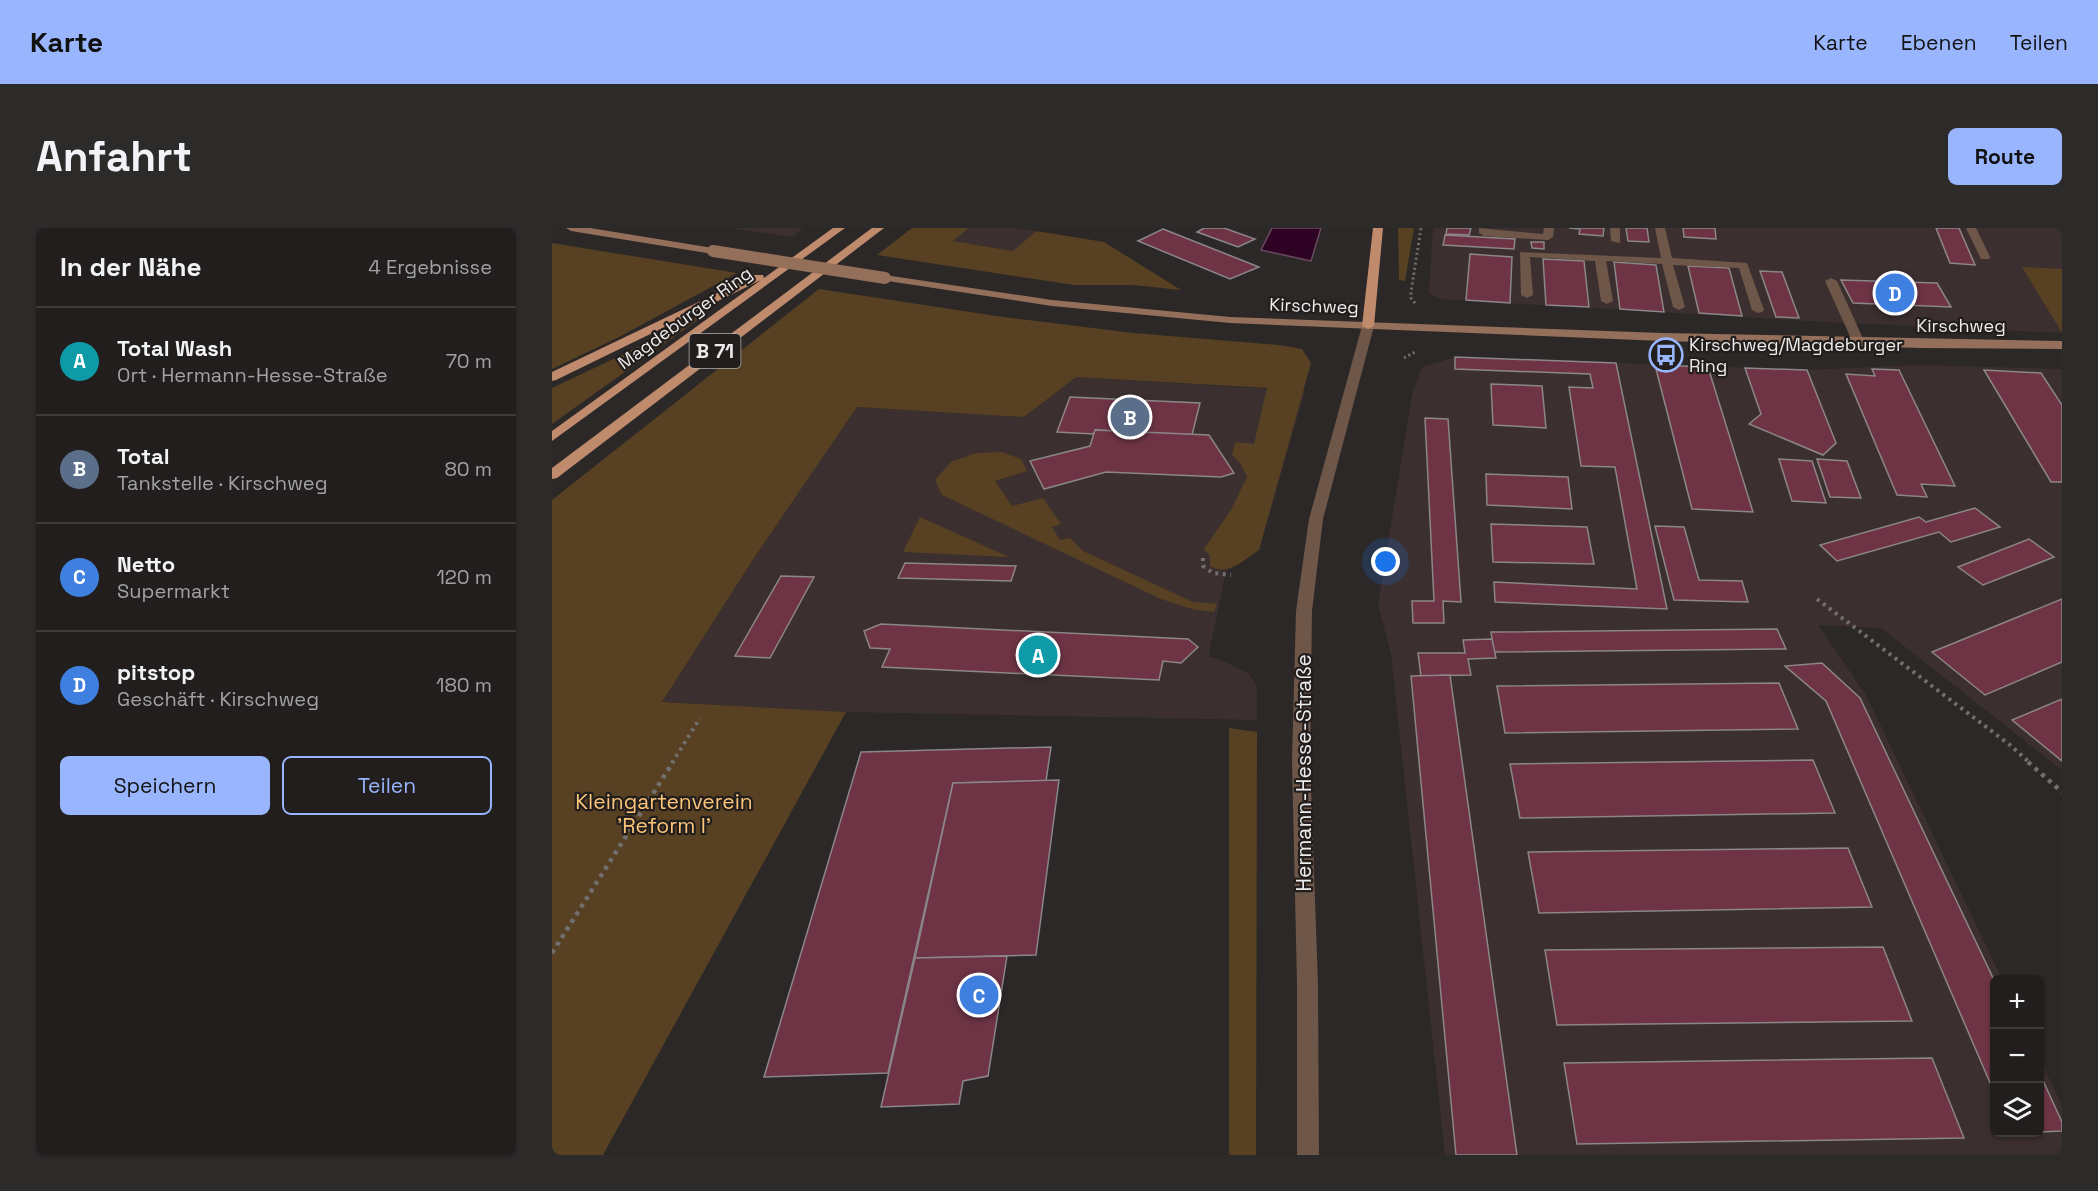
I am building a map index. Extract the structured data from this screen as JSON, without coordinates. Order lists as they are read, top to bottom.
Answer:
{
  "streets": {
    "highway": ["Magdeburger Ring", "B 71"],
    "main road": ["Kirschweg"],
    "street": ["Hermann-Hesse-Straße"]
  },
  "crossings": [
    ["Kirschweg", "Hermann-Hesse-Straße"]
  ],
  "parks": ["Kleingartenverein 'Reform I'"],
  "places": {
    "bus stop": ["Kirschweg/Magdeburger Ring"]
  },
  "page": {
    "header": "Karte",
    "nav": ["Karte", "Ebenen", "Teilen"],
    "buttons": [
      "Route",
      ["Speichern", "Teilen"]
    ],
    "title": "Anfahrt",
    "heading": ["In der Nähe", "4 Ergebnisse"],
    "pins": [
      "D",
      "B",
      "A",
      "C"
    ],
    "list": [
      {
        "mark": "A",
        "name": "Total Wash",
        "note": "Ort · Hermann-Hesse-Straße",
        "value": "70 m"
      },
      {
        "mark": "B",
        "name": "Total",
        "note": "Tankstelle · Kirschweg",
        "value": "80 m"
      },
      {
        "mark": "C",
        "name": "Netto",
        "note": "Supermarkt",
        "value": "120 m"
      },
      {
        "mark": "D",
        "name": "pitstop",
        "note": "Geschäft · Kirschweg",
        "value": "180 m"
      }
    ],
    "map_buttons": ["+", "−"]
  }
}
